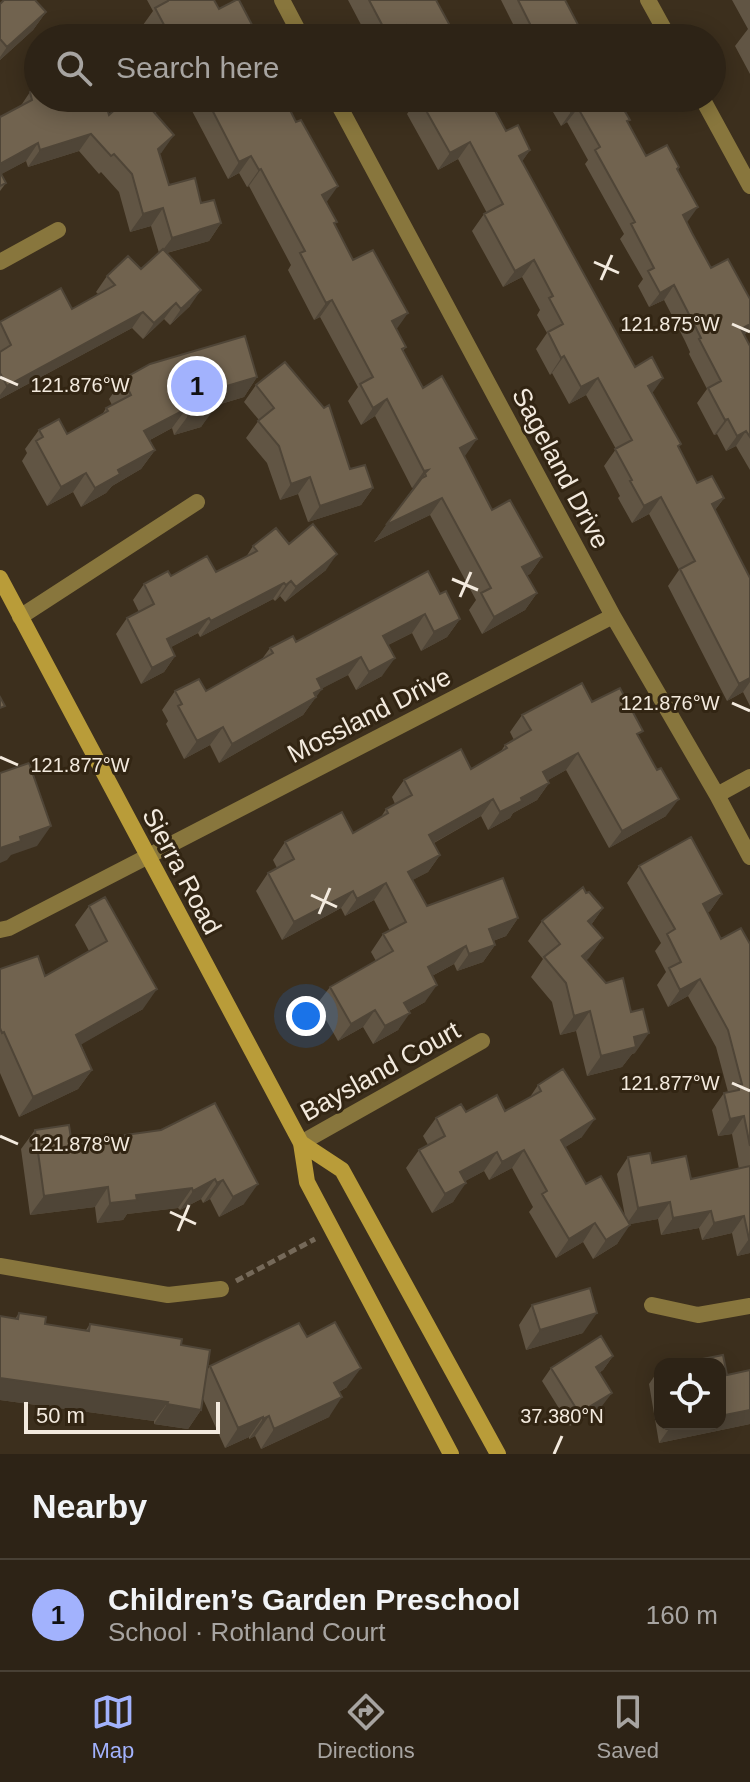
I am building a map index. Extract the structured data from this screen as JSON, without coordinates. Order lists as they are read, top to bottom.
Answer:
{
  "streets": {
    "main road": ["Sierra Road"],
    "street": ["Sageland Drive", "Mossland Drive", "Baysland Court"]
  },
  "crossings": [
    ["Sageland Drive", "Mossland Drive"],
    ["Mossland Drive", "Sierra Road"],
    ["Sierra Road", "Baysland Court"]
  ],
  "scale_bar": "50 m",
  "page": {
    "search": "Search here",
    "pins": "1",
    "scale": "50 m",
    "heading": "Nearby",
    "list": [
      {
        "mark": "1",
        "name": "Children’s Garden Preschool",
        "note": "School · Rothland Court",
        "value": "160 m"
      }
    ],
    "nav": ["Map", "Directions", "Saved"]
  },
  "coordinates": [
    "121.875°W",
    "121.876°W",
    "121.877°W",
    "121.878°W",
    "37.380°N"
  ]
}
